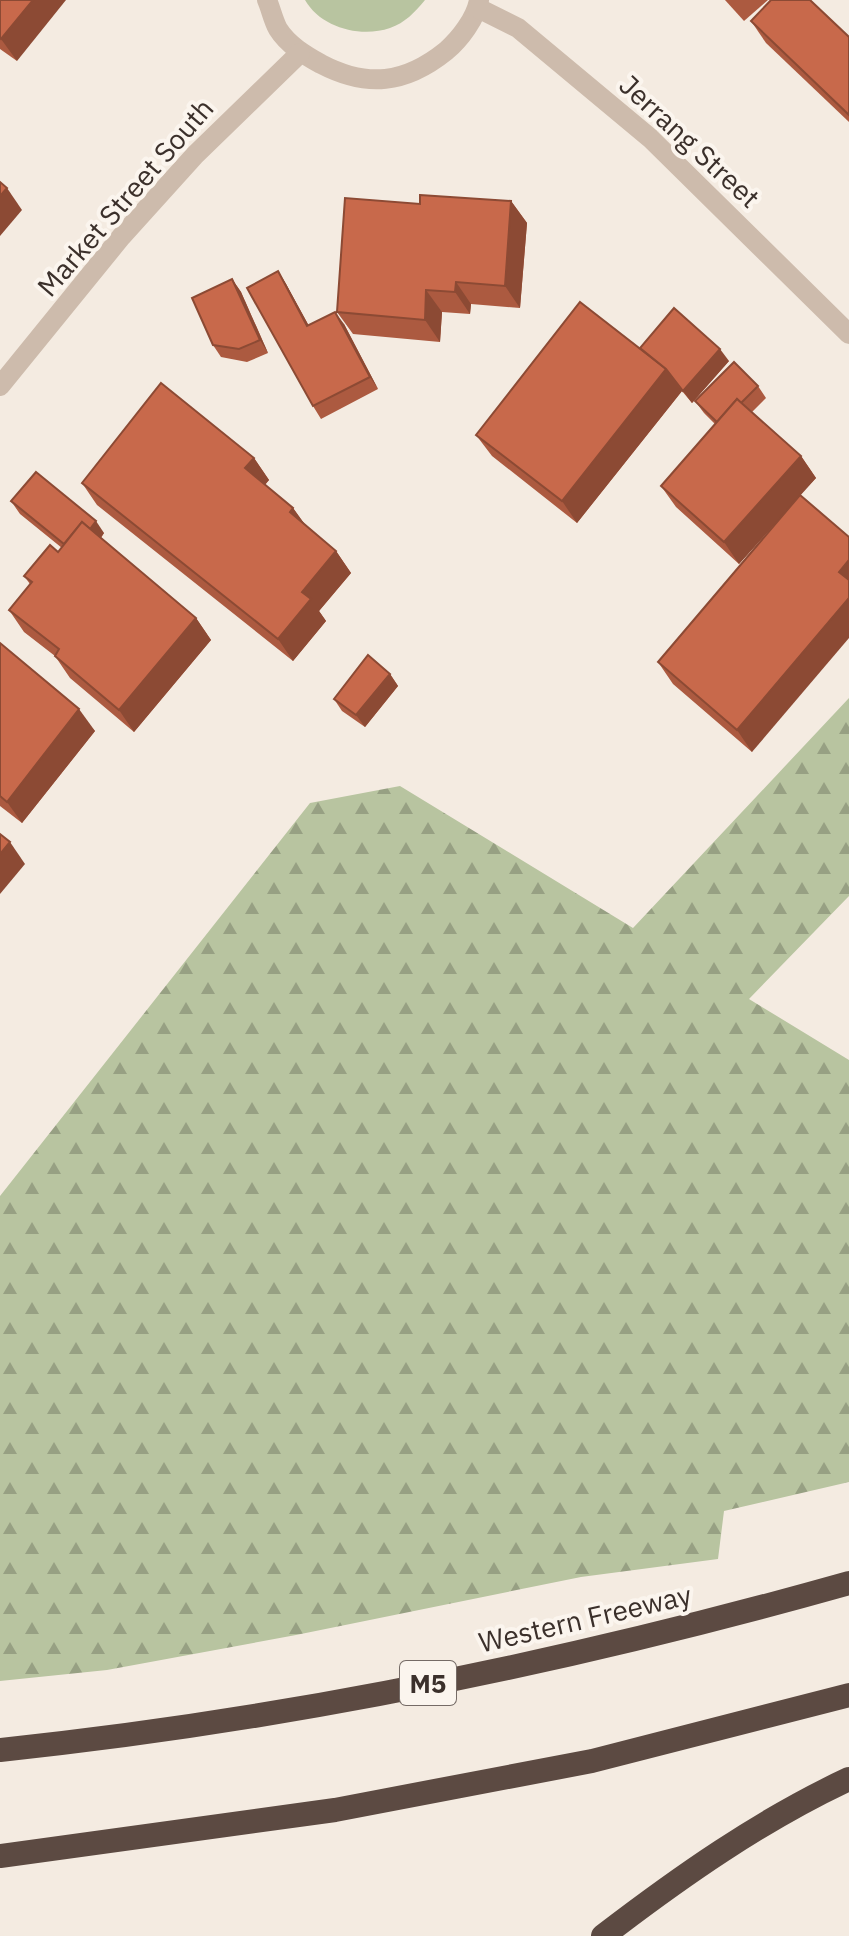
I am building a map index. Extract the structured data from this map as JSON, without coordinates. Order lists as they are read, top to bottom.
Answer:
{
  "streets": {
    "highway": ["Western Freeway", "M5"],
    "street": ["Jerrang Street", "Market Street South"]
  }
}
